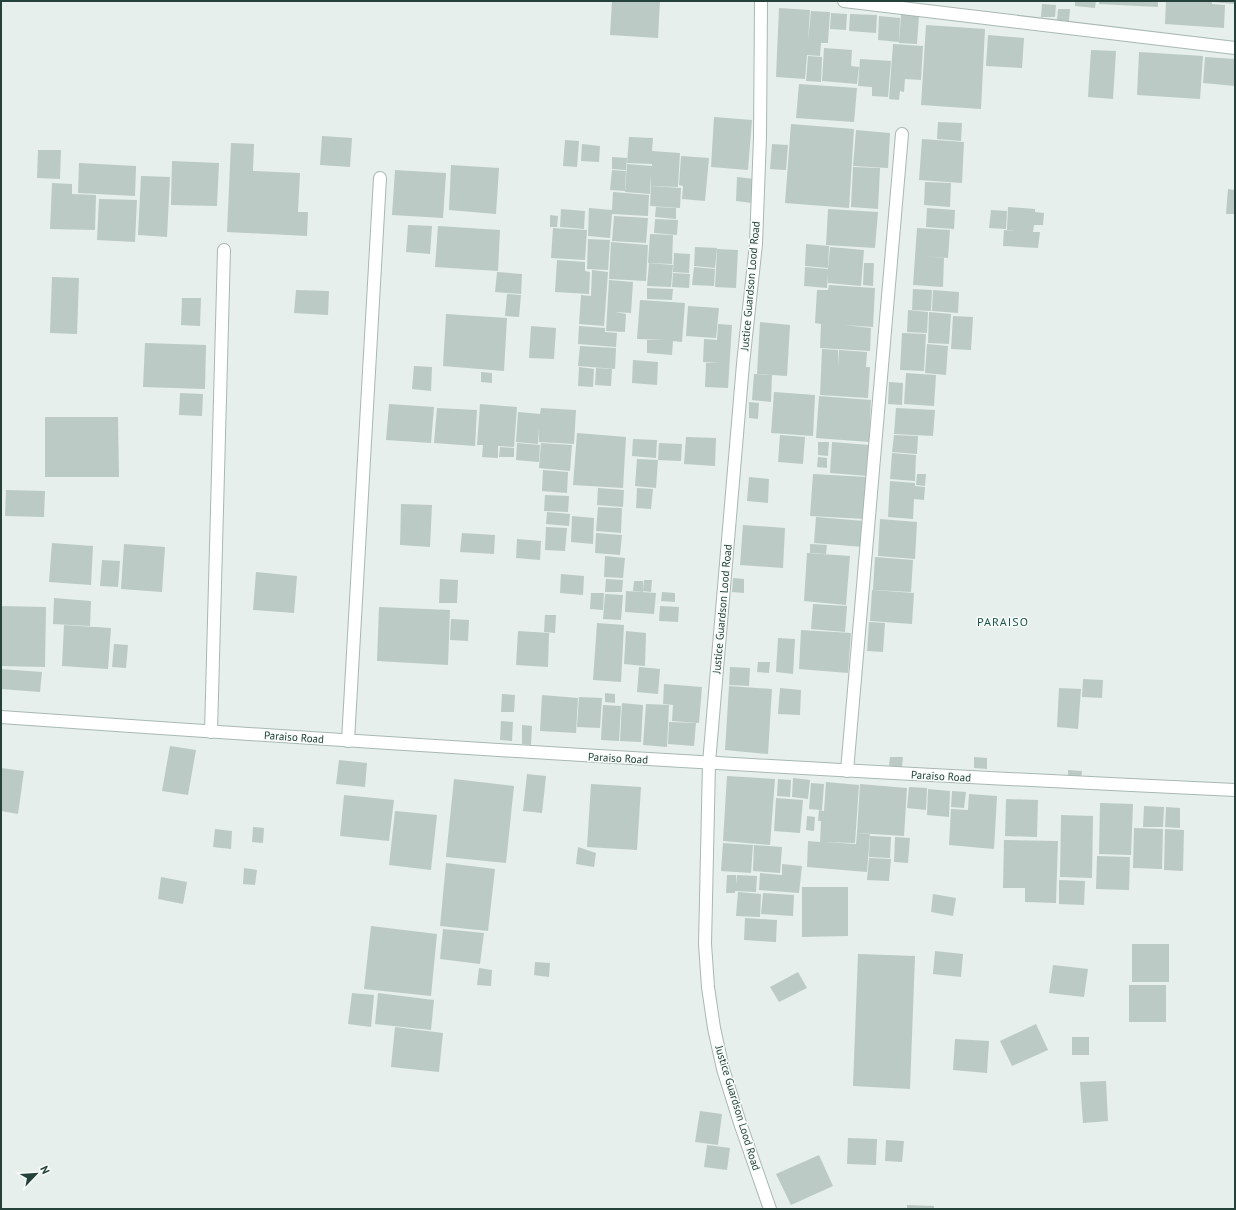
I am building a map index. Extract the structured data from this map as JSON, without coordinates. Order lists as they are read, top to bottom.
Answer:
{
  "streets": {
    "street": ["Justice Guardson Lood Road", "Paraiso Road"]
  },
  "crossings": [
    ["Justice Guardson Lood Road", "Paraiso Road"]
  ],
  "districts": ["PARAISO"],
  "north": "top right"
}
